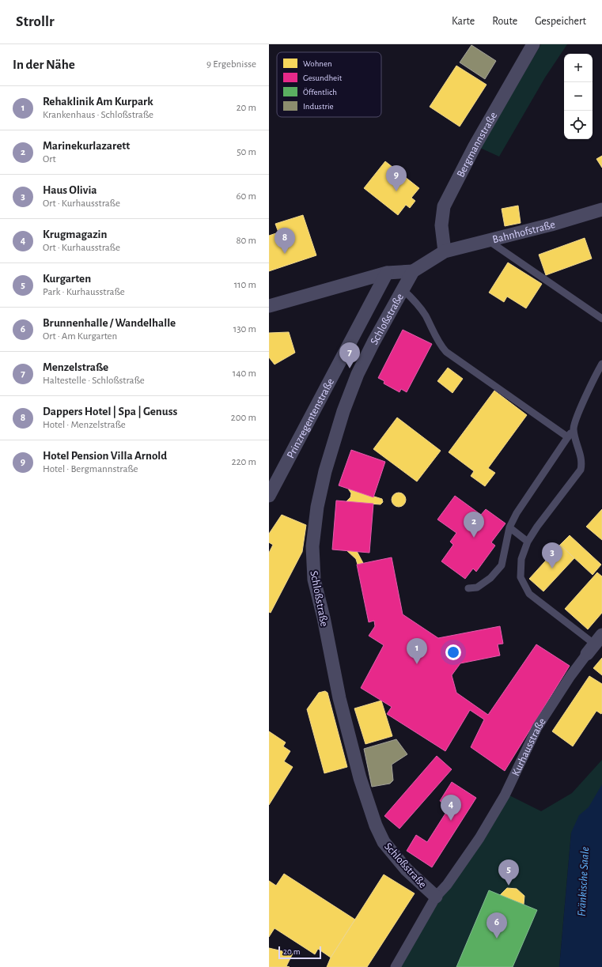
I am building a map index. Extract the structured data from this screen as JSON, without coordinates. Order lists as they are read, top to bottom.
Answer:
{
  "streets": {
    "street": [
      "Bergmannstraße",
      "Bahnhofstraße",
      "Schloßstraße",
      "Prinzregentenstraße",
      "Kurhausstraße"
    ]
  },
  "crossings": [
    ["Bergmannstraße", "Bahnhofstraße"],
    ["Schloßstraße", "Kurhausstraße"]
  ],
  "water": ["Fränkische Saale"],
  "legend": [
    "Wohnen",
    "Gesundheit",
    "Öffentlich",
    "Industrie"
  ],
  "scale_bar": "20 m",
  "page": {
    "header": "Strollr",
    "nav": ["Karte", "Route", "Gespeichert"],
    "heading": ["In der Nähe", "9 Ergebnisse"],
    "map_buttons": ["+", "−"],
    "list": [
      {
        "mark": "1",
        "name": "Rehaklinik Am Kurpark",
        "note": "Krankenhaus · Schloßstraße",
        "value": "20 m"
      },
      {
        "mark": "2",
        "name": "Marinekurlazarett",
        "note": "Ort",
        "value": "50 m"
      },
      {
        "mark": "3",
        "name": "Haus Olivia",
        "note": "Ort · Kurhausstraße",
        "value": "60 m"
      },
      {
        "mark": "4",
        "name": "Krugmagazin",
        "note": "Ort · Kurhausstraße",
        "value": "80 m"
      },
      {
        "mark": "5",
        "name": "Kurgarten",
        "note": "Park · Kurhausstraße",
        "value": "110 m"
      },
      {
        "mark": "6",
        "name": "Brunnenhalle / Wandelhalle",
        "note": "Ort · Am Kurgarten",
        "value": "130 m"
      },
      {
        "mark": "7",
        "name": "Menzelstraße",
        "note": "Haltestelle · Schloßstraße",
        "value": "140 m"
      },
      {
        "mark": "8",
        "name": "Dappers Hotel | Spa | Genuss",
        "note": "Hotel · Menzelstraße",
        "value": "200 m"
      },
      {
        "mark": "9",
        "name": "Hotel Pension Villa Arnold",
        "note": "Hotel · Bergmannstraße",
        "value": "220 m"
      }
    ],
    "pins": [
      "9",
      "8",
      "7",
      "2",
      "3",
      "1",
      "4",
      "5",
      "6"
    ],
    "scale": "20 m"
  }
}
